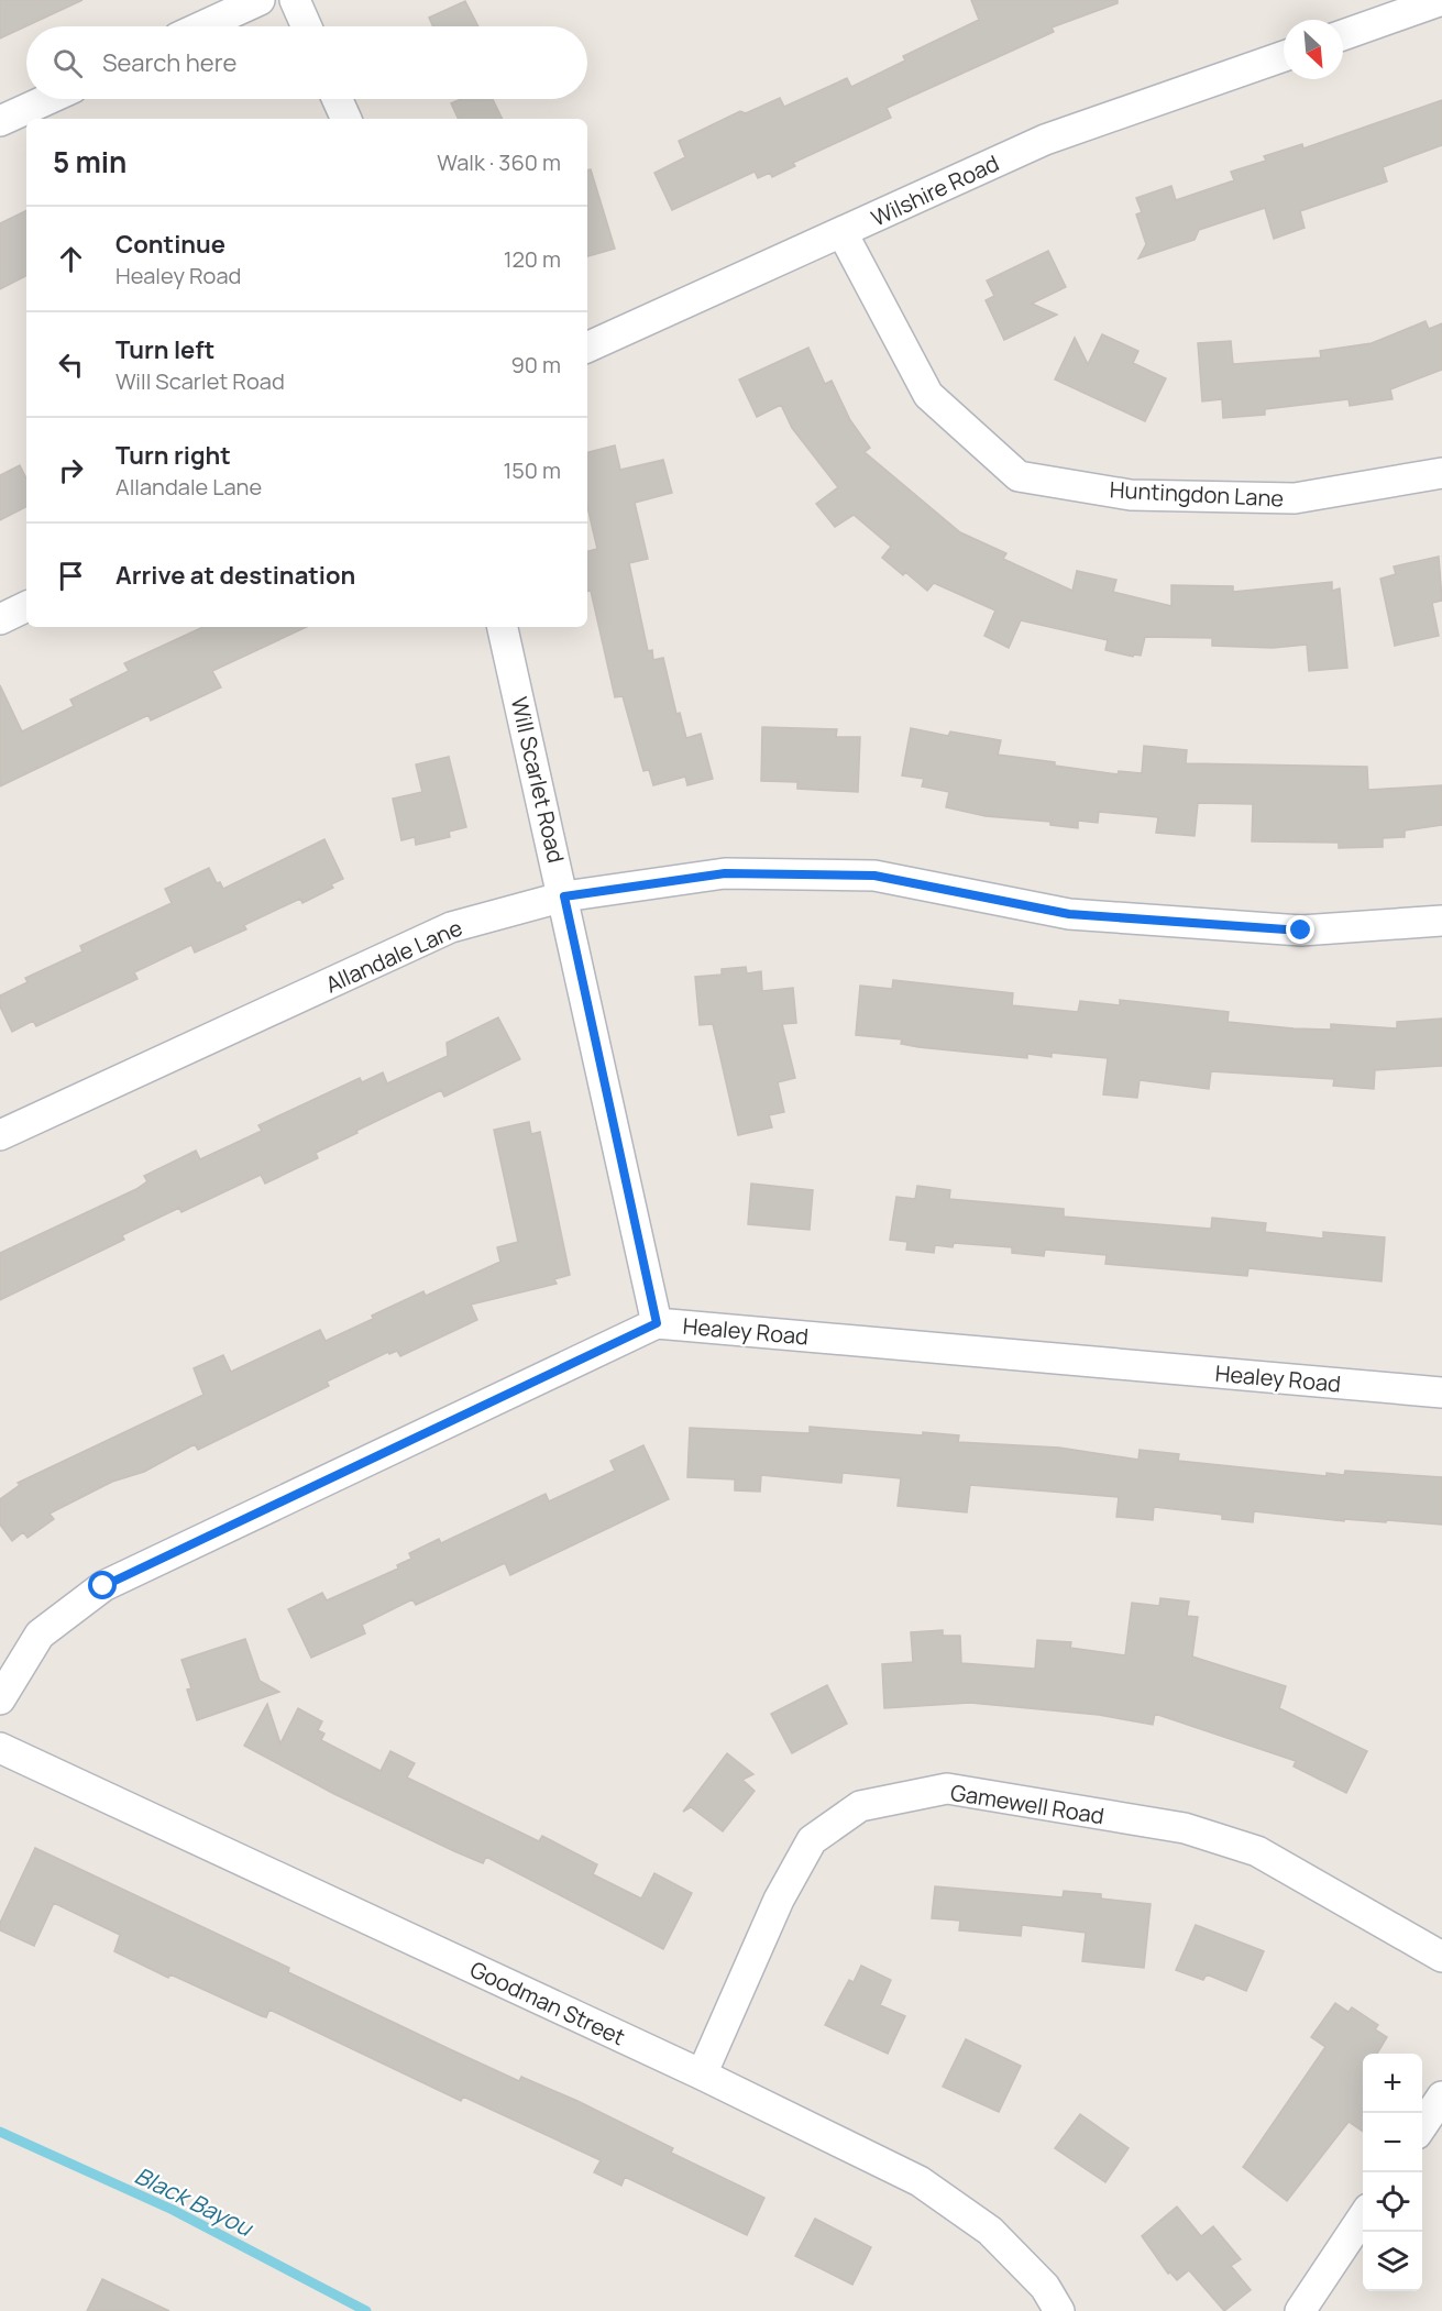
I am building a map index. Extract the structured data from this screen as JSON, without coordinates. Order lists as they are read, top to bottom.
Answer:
{
  "streets": {
    "street": [
      "Wilshire Road",
      "Huntingdon Lane",
      "Will Scarlet Road",
      "Allandale Lane",
      "Healey Road",
      "Gamewell Road",
      "Goodman Street"
    ]
  },
  "crossings": [
    ["Wilshire Road", "Huntingdon Lane"],
    ["Will Scarlet Road", "Allandale Lane"],
    ["Will Scarlet Road", "Healey Road"],
    ["Gamewell Road", "Goodman Street"]
  ],
  "water": ["Black Bayou"],
  "north": "bottom right",
  "page": {
    "search": "Search here",
    "heading": ["5 min", "Walk · 360 m"],
    "list": [
      ["Continue", "Healey Road", "120 m"],
      ["Turn left", "Will Scarlet Road", "90 m"],
      ["Turn right", "Allandale Lane", "150 m"],
      "Arrive at destination"
    ],
    "map_buttons": ["+", "−"]
  }
}
